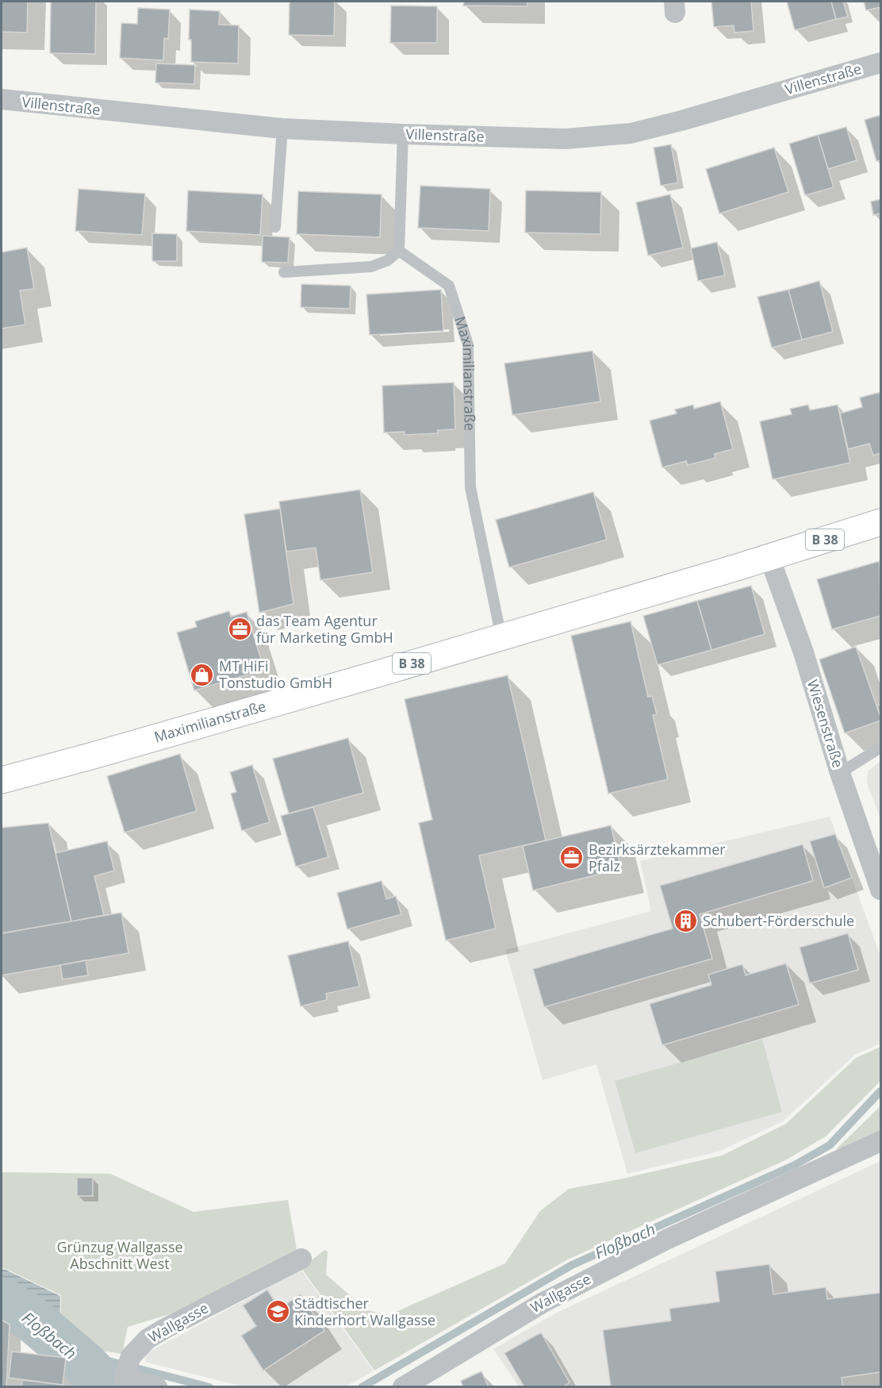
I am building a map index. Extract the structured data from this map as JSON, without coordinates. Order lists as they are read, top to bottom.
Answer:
{
  "streets": {
    "main road": ["Maximilianstraße", "B 38"],
    "street": ["Villenstraße", "Wiesenstraße", "Wallgasse"]
  },
  "crossings": [
    ["Maximilianstraße", "Wiesenstraße"]
  ],
  "water": ["Floßbach"],
  "parks": ["Grünzug Wallgasse Abschnitt West"],
  "places": {
    "office": ["das Team Agentur für Marketing GmbH", "Bezirksärztekammer Pfalz"],
    "shop": ["MT HiFi Tonstudio GmbH"],
    "building": ["Schubert-Förderschule"],
    "school or university": ["Städtischer Kinderhort Wallgasse"]
  }
}
